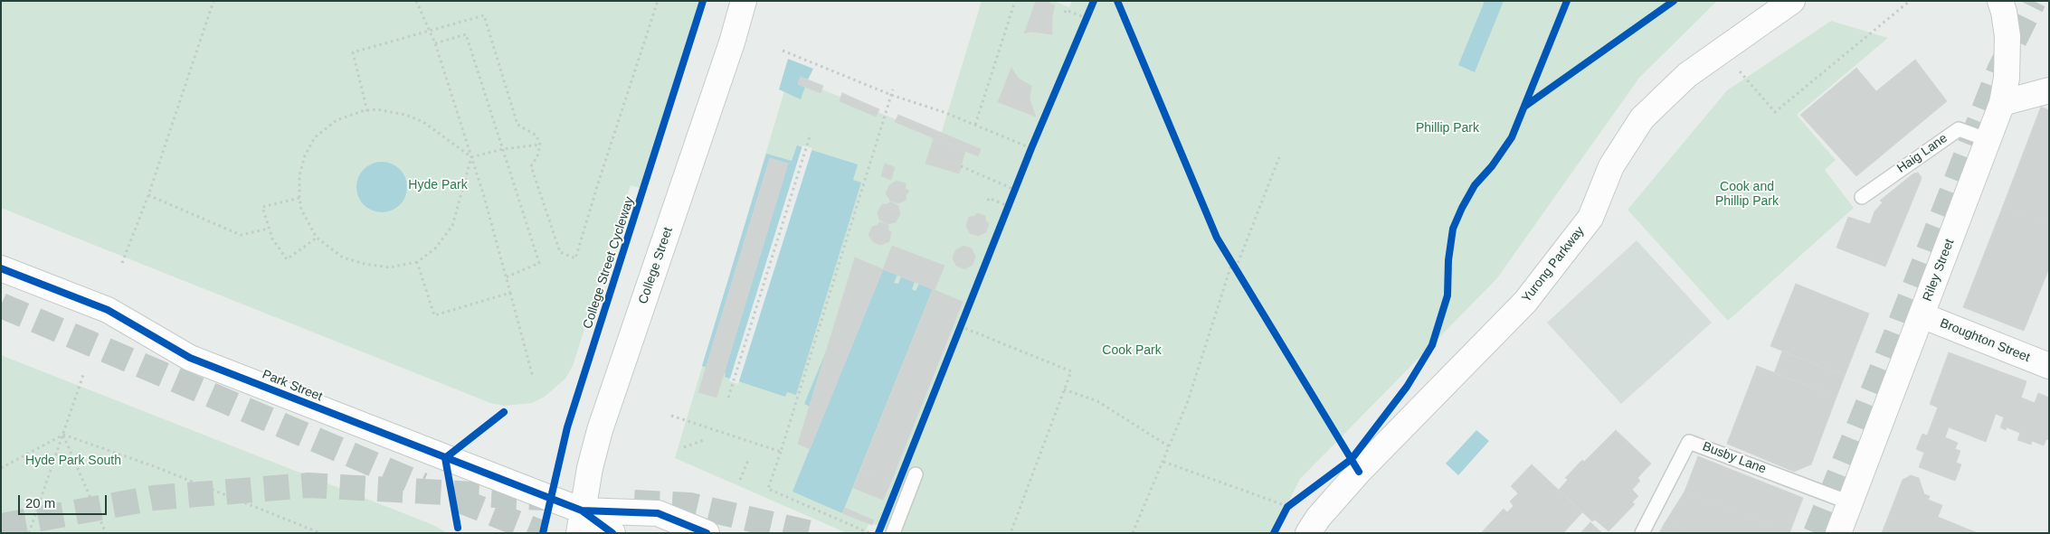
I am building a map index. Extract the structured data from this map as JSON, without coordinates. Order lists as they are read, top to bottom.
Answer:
{
  "streets": {
    "street": [
      "Yurong Parkway",
      "College Street",
      "Riley Street",
      "Broughton Street",
      "Park Street"
    ],
    "lane": ["Haig Lane", "Busby Lane"],
    "cycle path": ["College Street Cycleway"]
  },
  "crossings": [
    ["Haig Lane", "Riley Street"],
    ["College Street", "Park Street"],
    ["Riley Street", "Broughton Street"],
    ["Riley Street", "Busby Lane"]
  ],
  "parks": [
    "Phillip Park",
    "Hyde Park",
    "Cook and Phillip Park",
    "Cook Park",
    "Hyde Park South"
  ],
  "scale_bar": "20 m"
}
